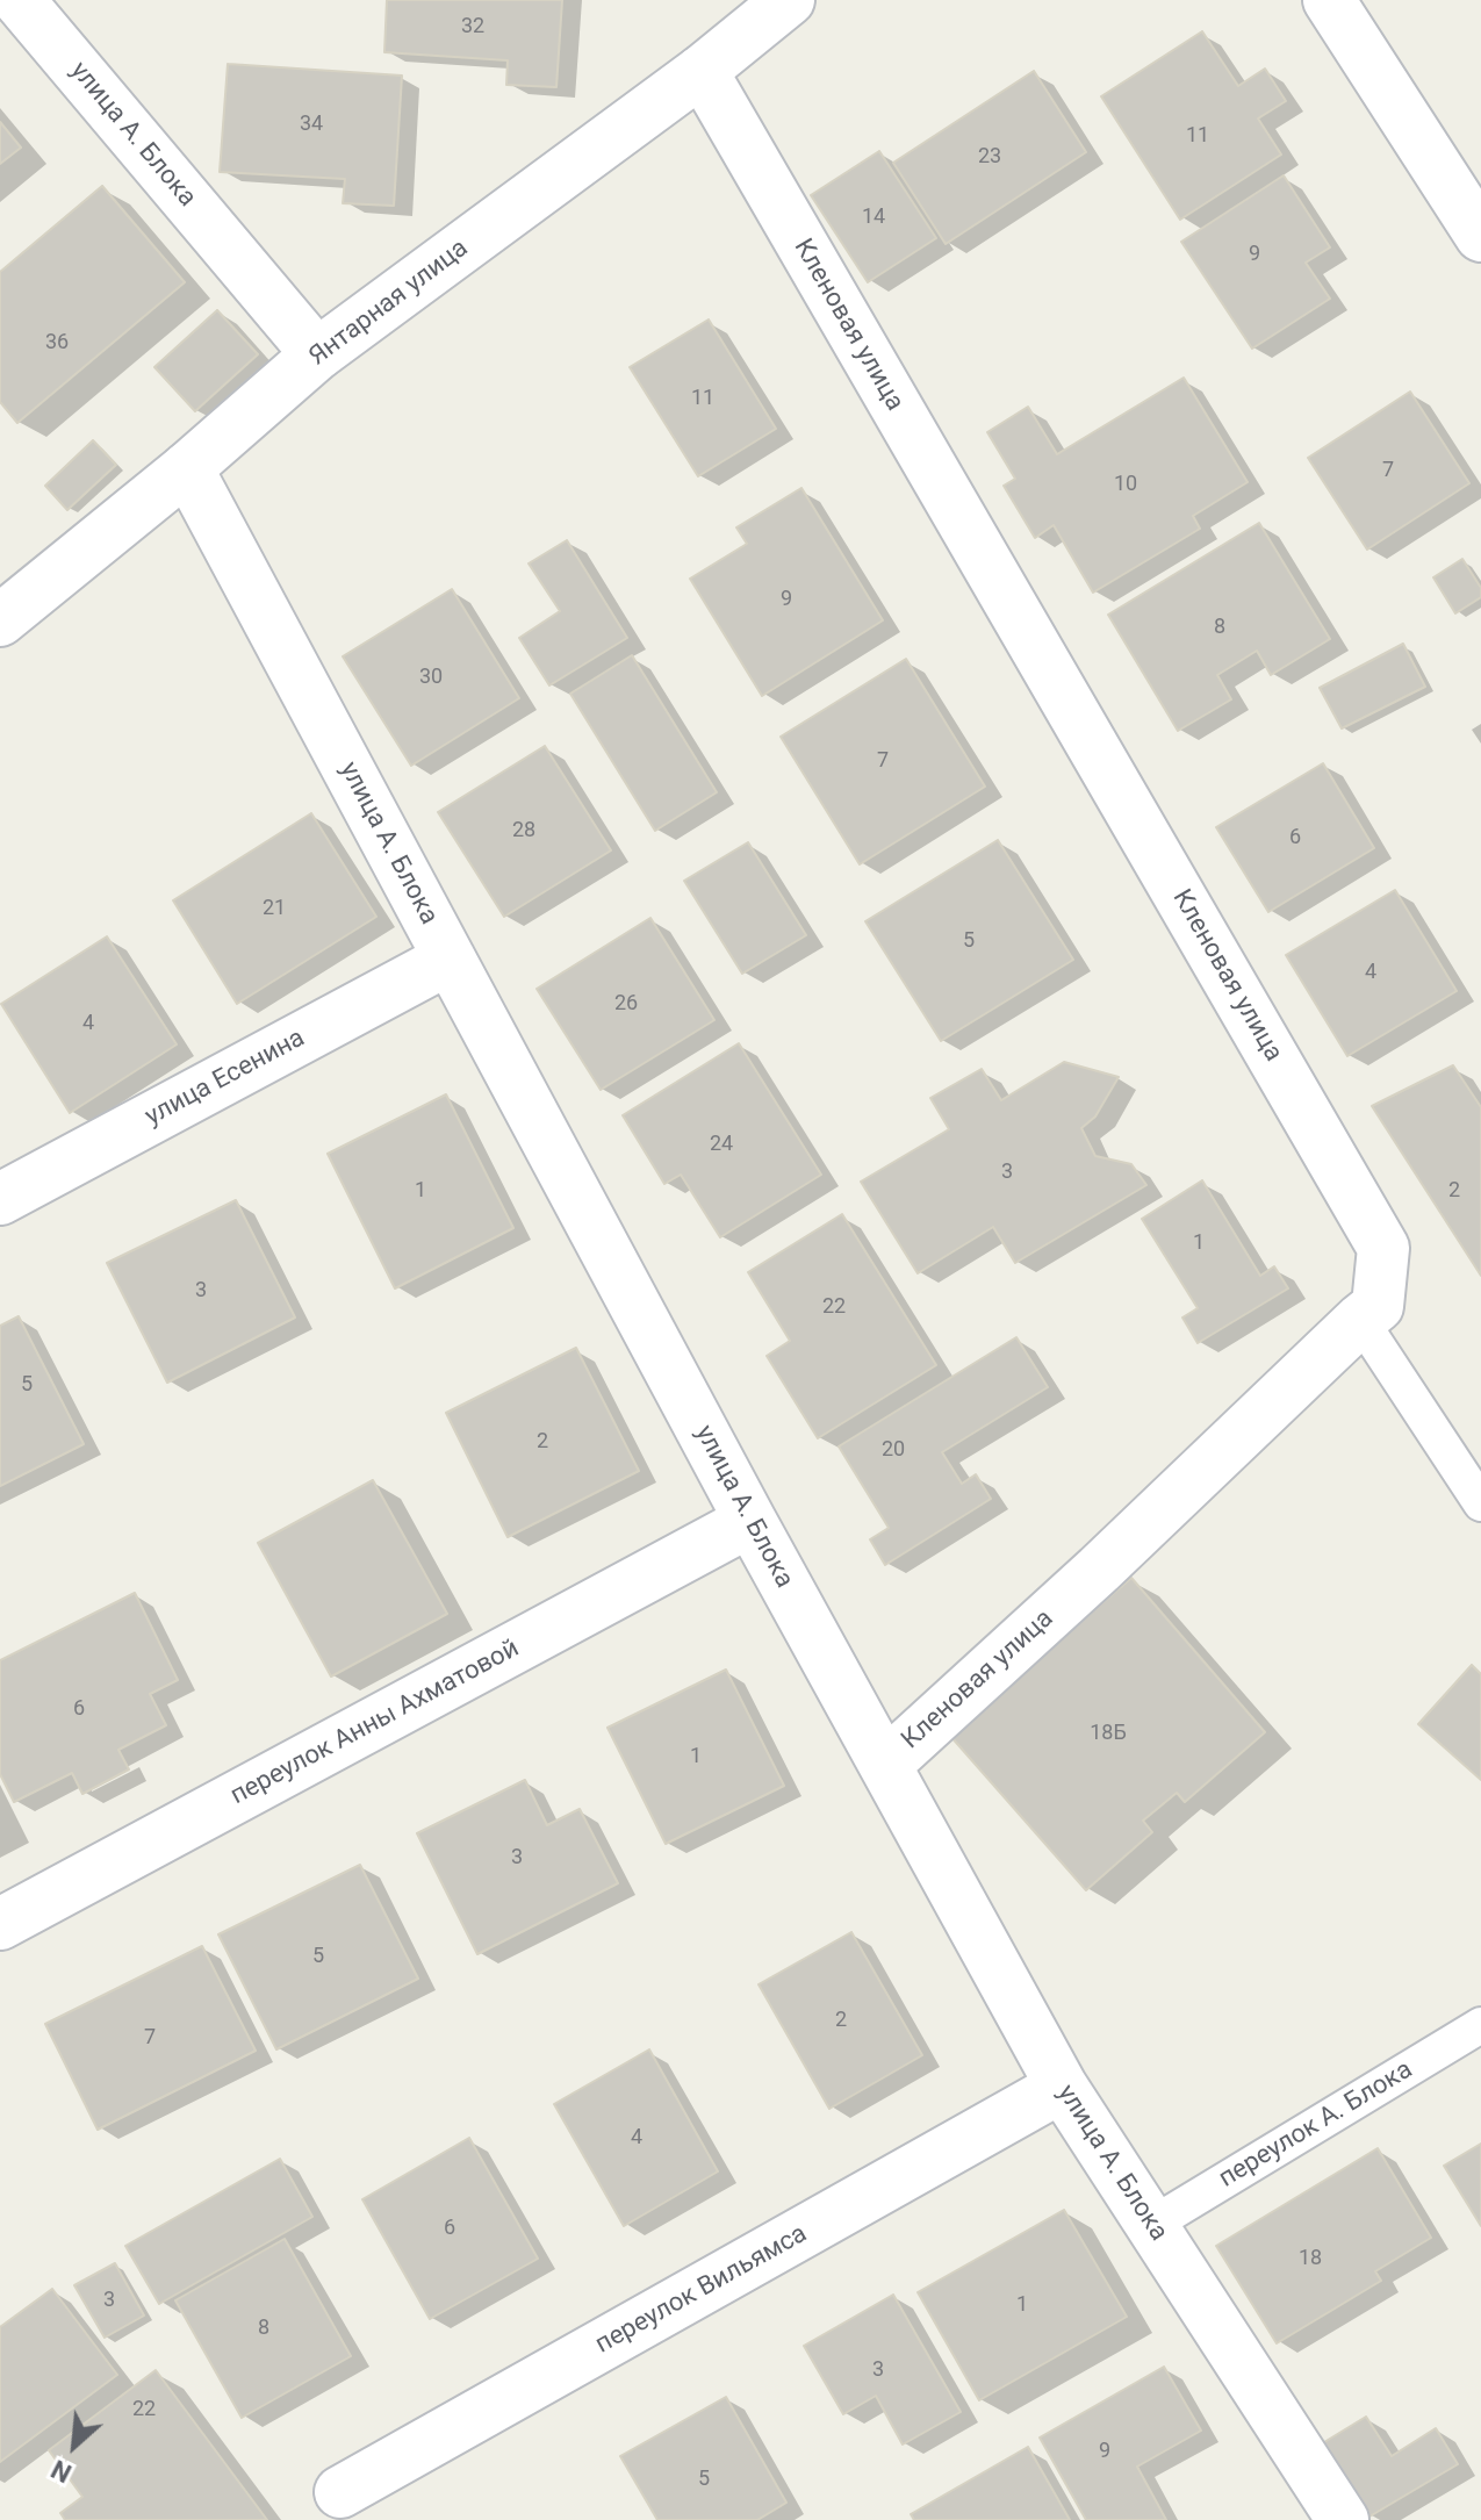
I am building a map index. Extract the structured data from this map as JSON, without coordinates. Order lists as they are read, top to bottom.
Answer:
{
  "streets": {
    "street": [
      "улица А. Блока",
      "Янтарная улица",
      "Кленовая улица",
      "улица Есенина",
      "переулок Анны Ахматовой",
      "переулок Вильямса"
    ],
    "lane": ["переулок А. Блока"]
  },
  "crossings": [
    ["улица А. Блока", "Янтарная улица"],
    ["улица А. Блока", "Кленовая улица"],
    ["улица А. Блока", "улица Есенина"],
    ["улица А. Блока", "переулок Анны Ахматовой"],
    ["улица А. Блока", "переулок А. Блока"],
    ["улица А. Блока", "переулок Вильямса"],
    ["Янтарная улица", "Кленовая улица"]
  ],
  "house_numbers": [
    "32",
    "34",
    "11",
    "23",
    "14",
    "9",
    "36",
    "11",
    "7",
    "10",
    "9",
    "8",
    "30",
    "7",
    "28",
    "6",
    "21",
    "5",
    "4",
    "26",
    "4",
    "24",
    "3",
    "1",
    "2",
    "1",
    "3",
    "22",
    "5",
    "2",
    "20",
    "6",
    "18Б",
    "1",
    "3",
    "5",
    "2",
    "7",
    "4",
    "6",
    "18",
    "3",
    "1",
    "8",
    "3",
    "22",
    "9",
    "5"
  ],
  "north": "bottom left"
}
